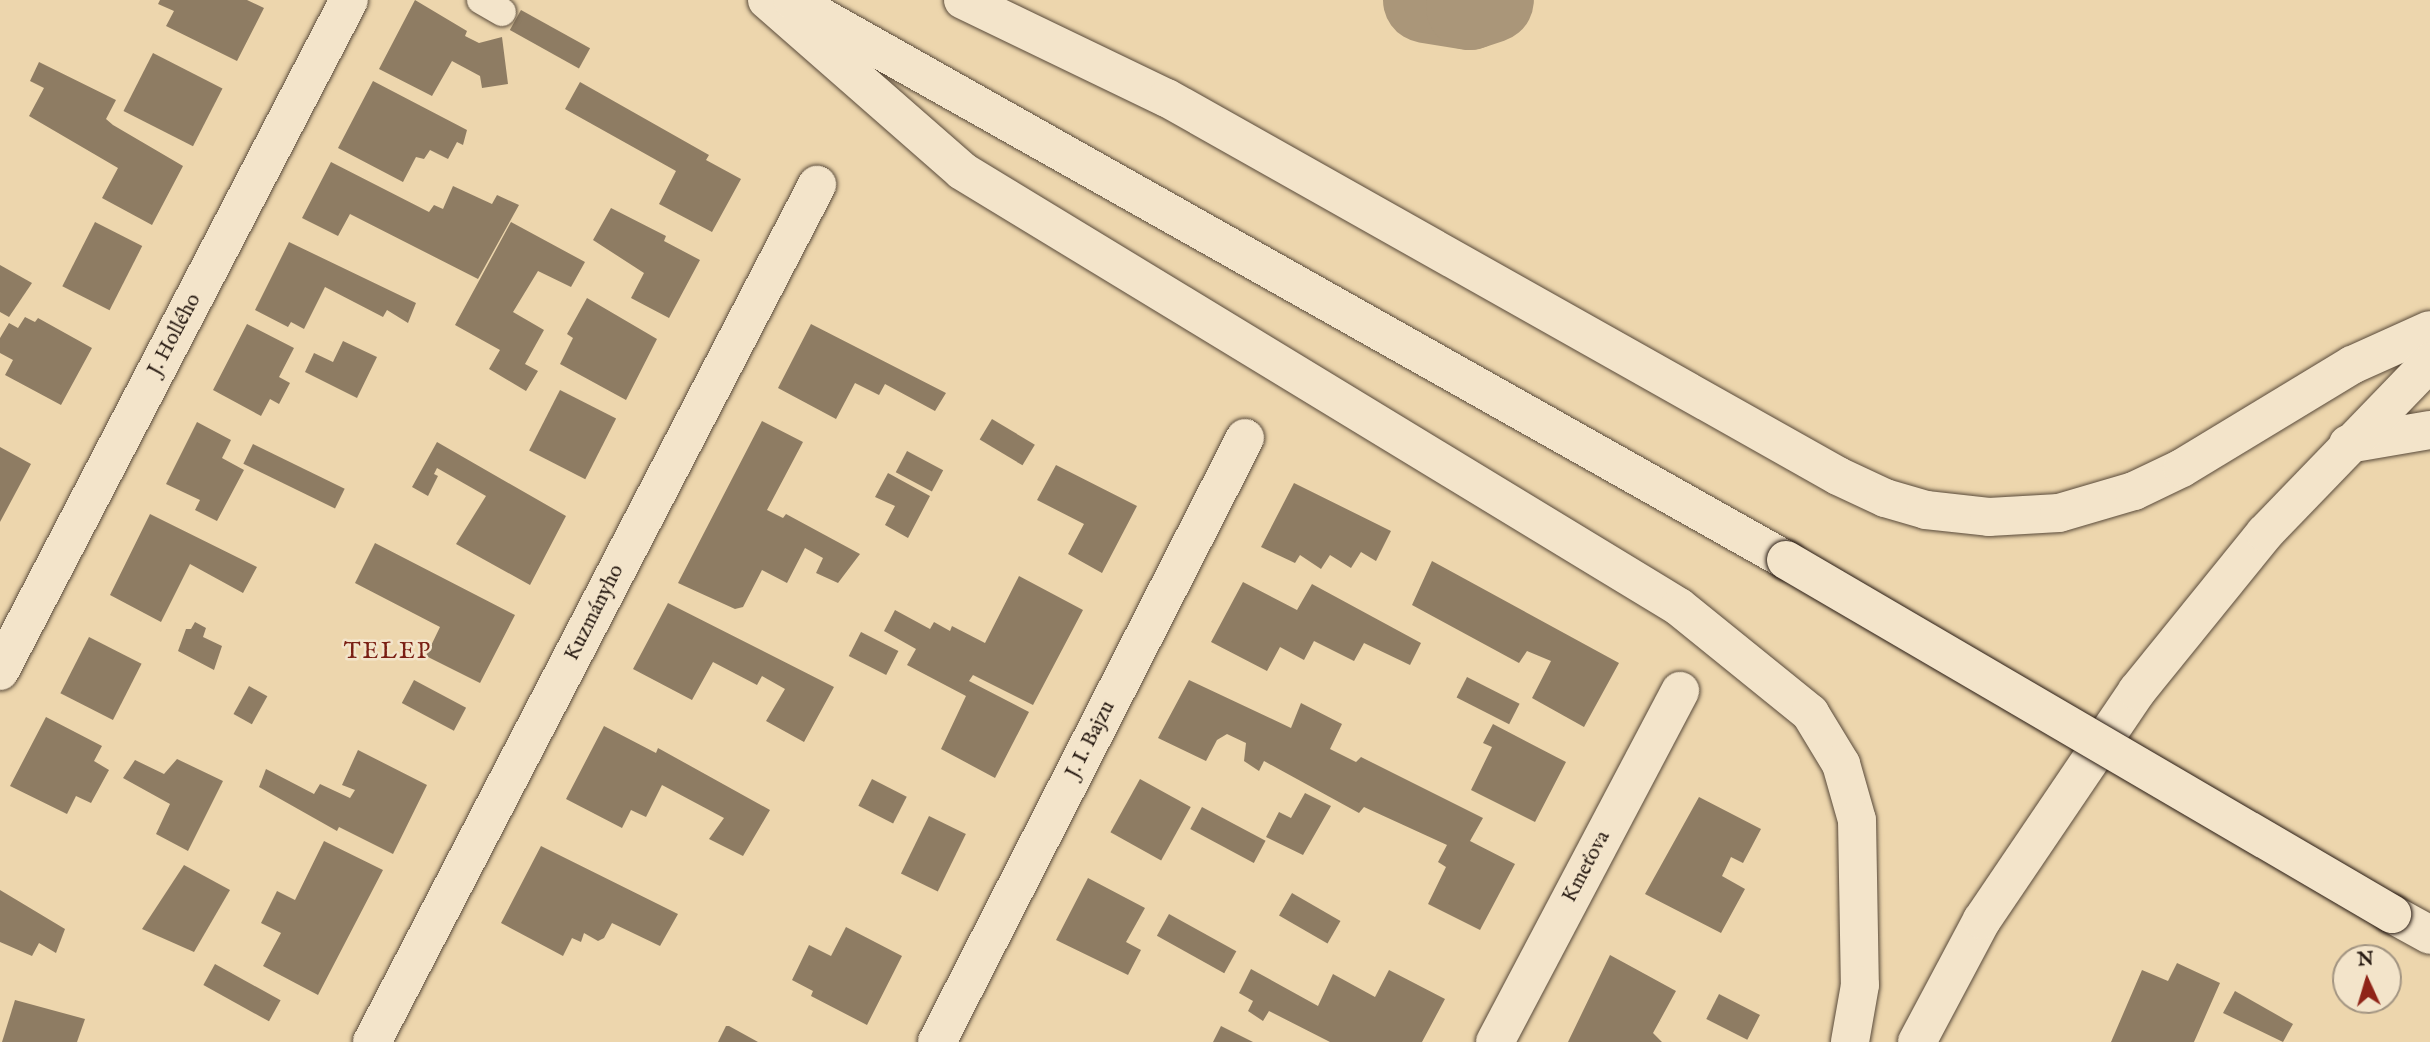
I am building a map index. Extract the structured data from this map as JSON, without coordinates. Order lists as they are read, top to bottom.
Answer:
{
  "streets": {
    "main road": [
      "J. Hollého",
      "Kuzmányho",
      "J. I. Bajzu",
      "Kmeťova"
    ]
  },
  "districts": ["TELEP"],
  "north": "top"
}
